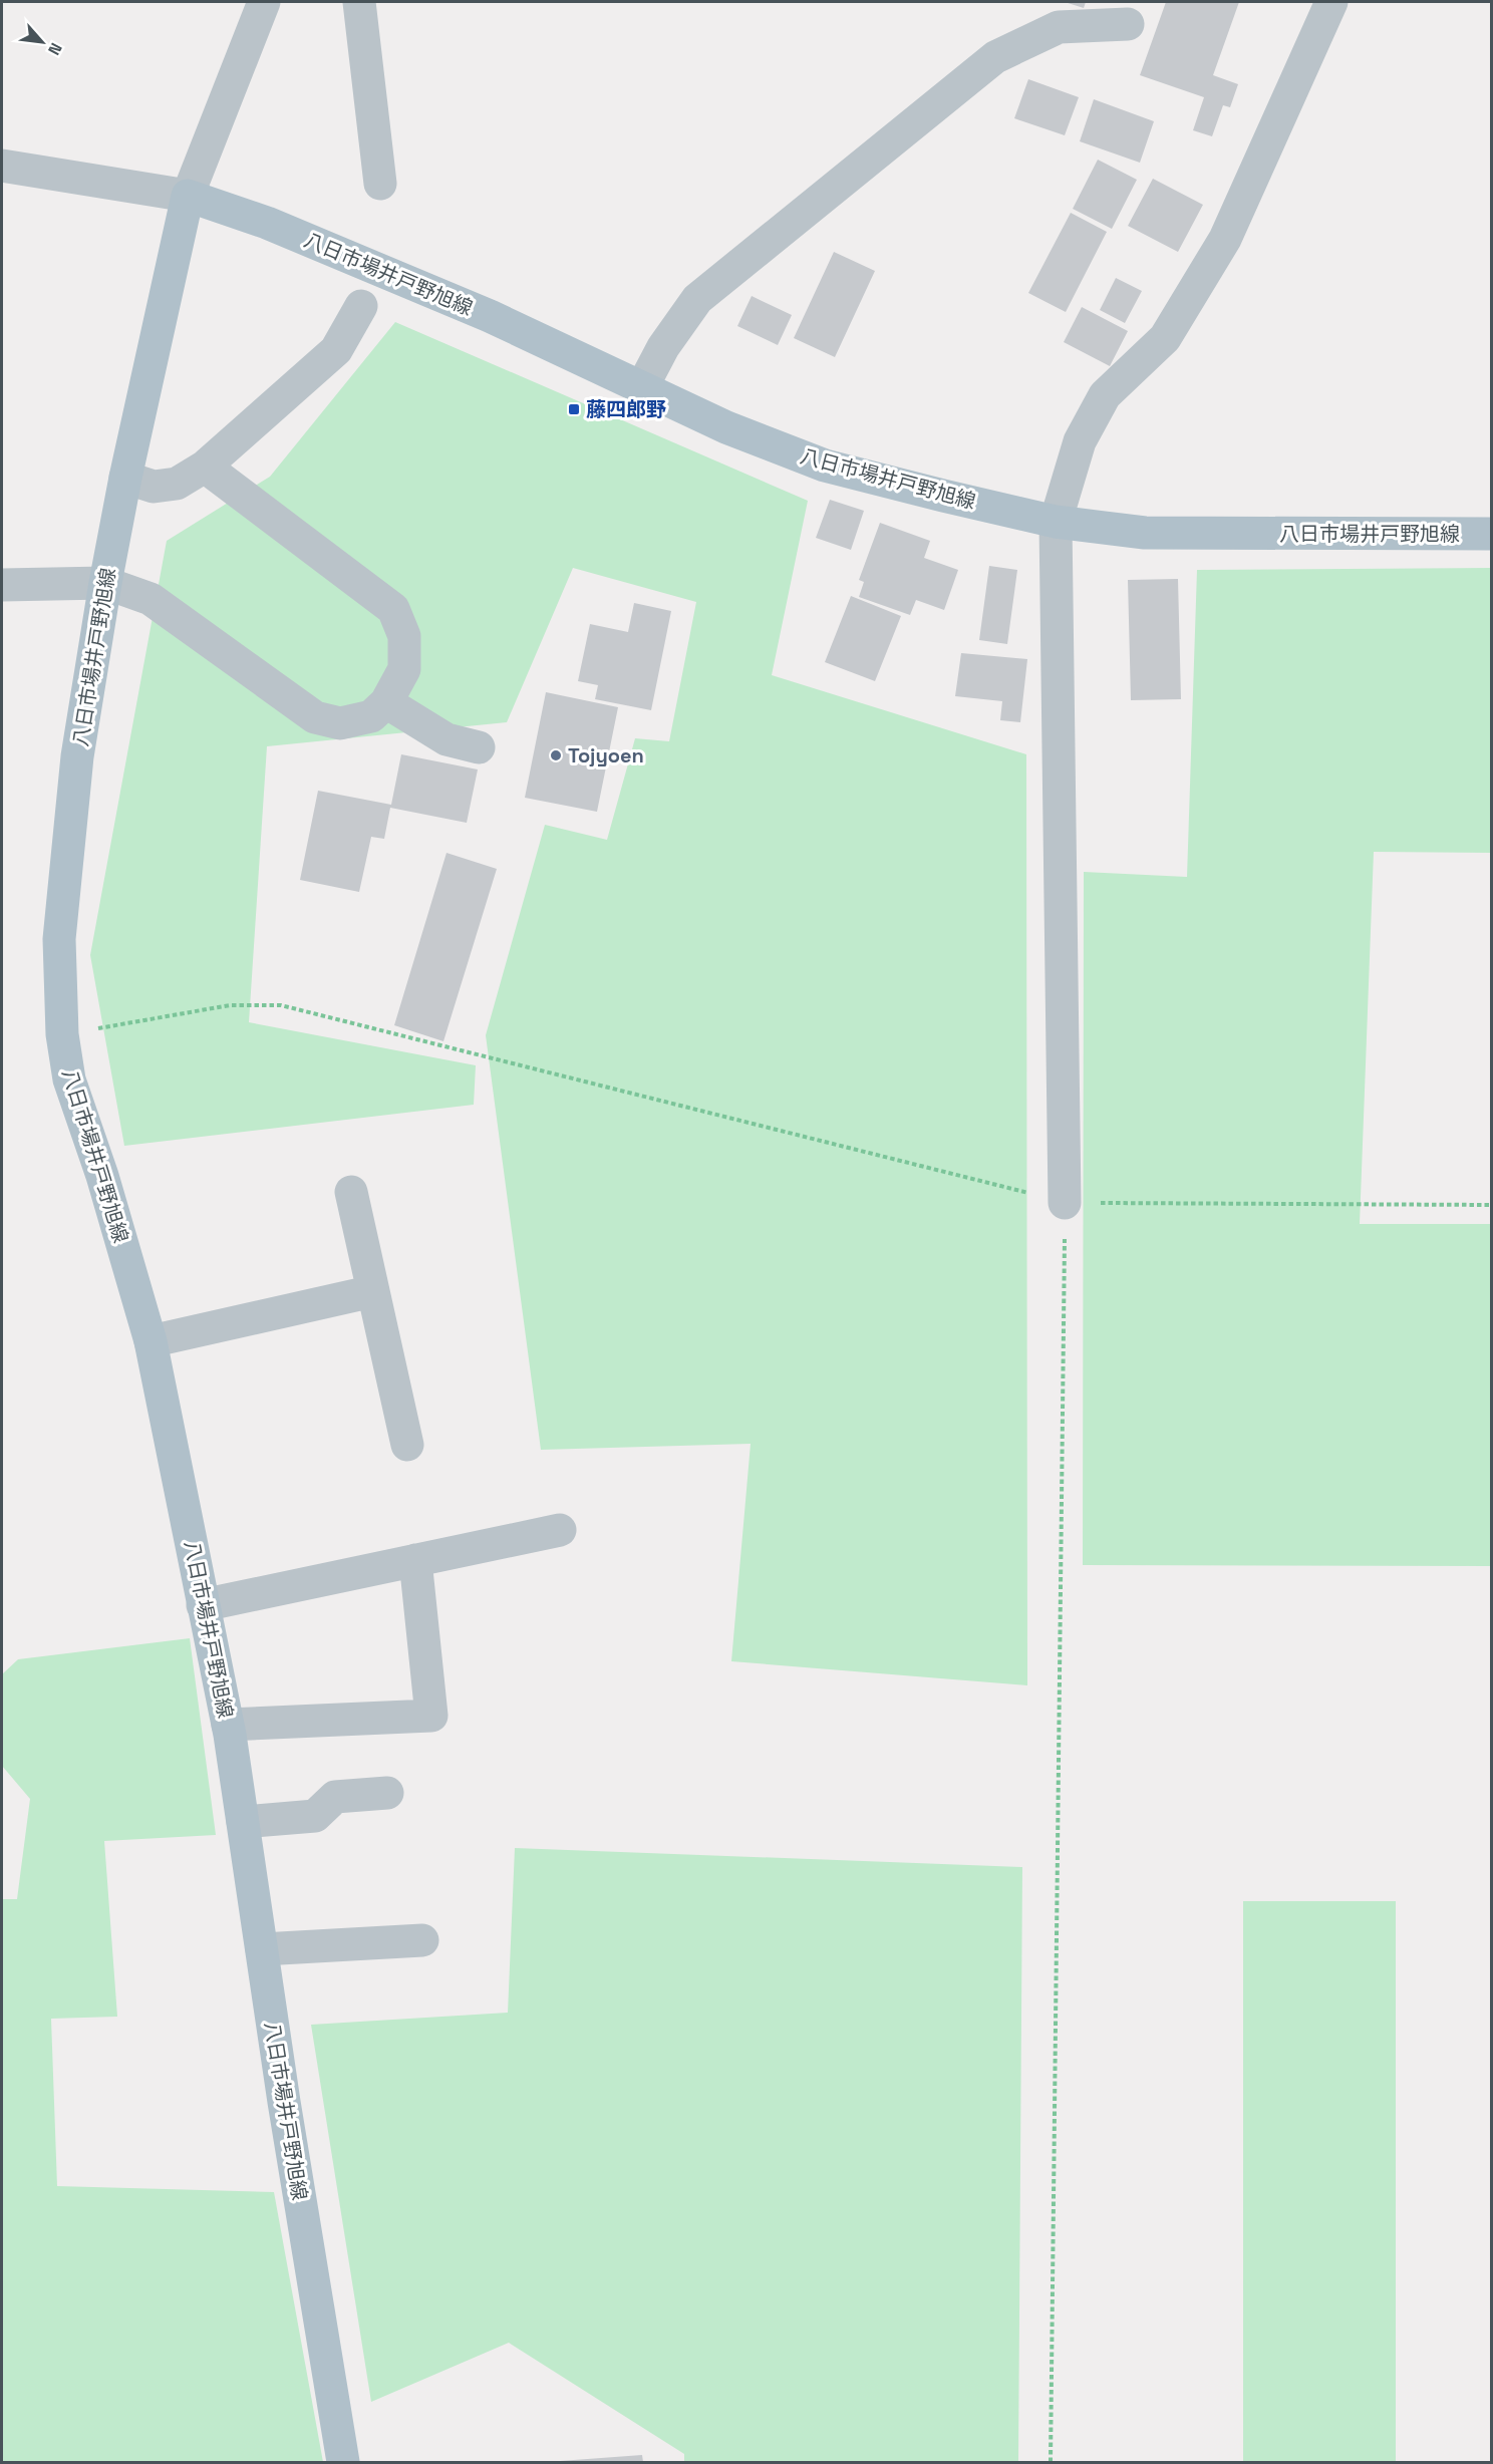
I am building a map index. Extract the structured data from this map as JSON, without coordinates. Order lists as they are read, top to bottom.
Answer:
{
  "streets": {
    "main road": ["八日市場井戸野旭線"]
  },
  "places": {
    "transit": ["藤四郎野"],
    "other": ["Tojyoen"]
  },
  "north": "bottom right"
}
